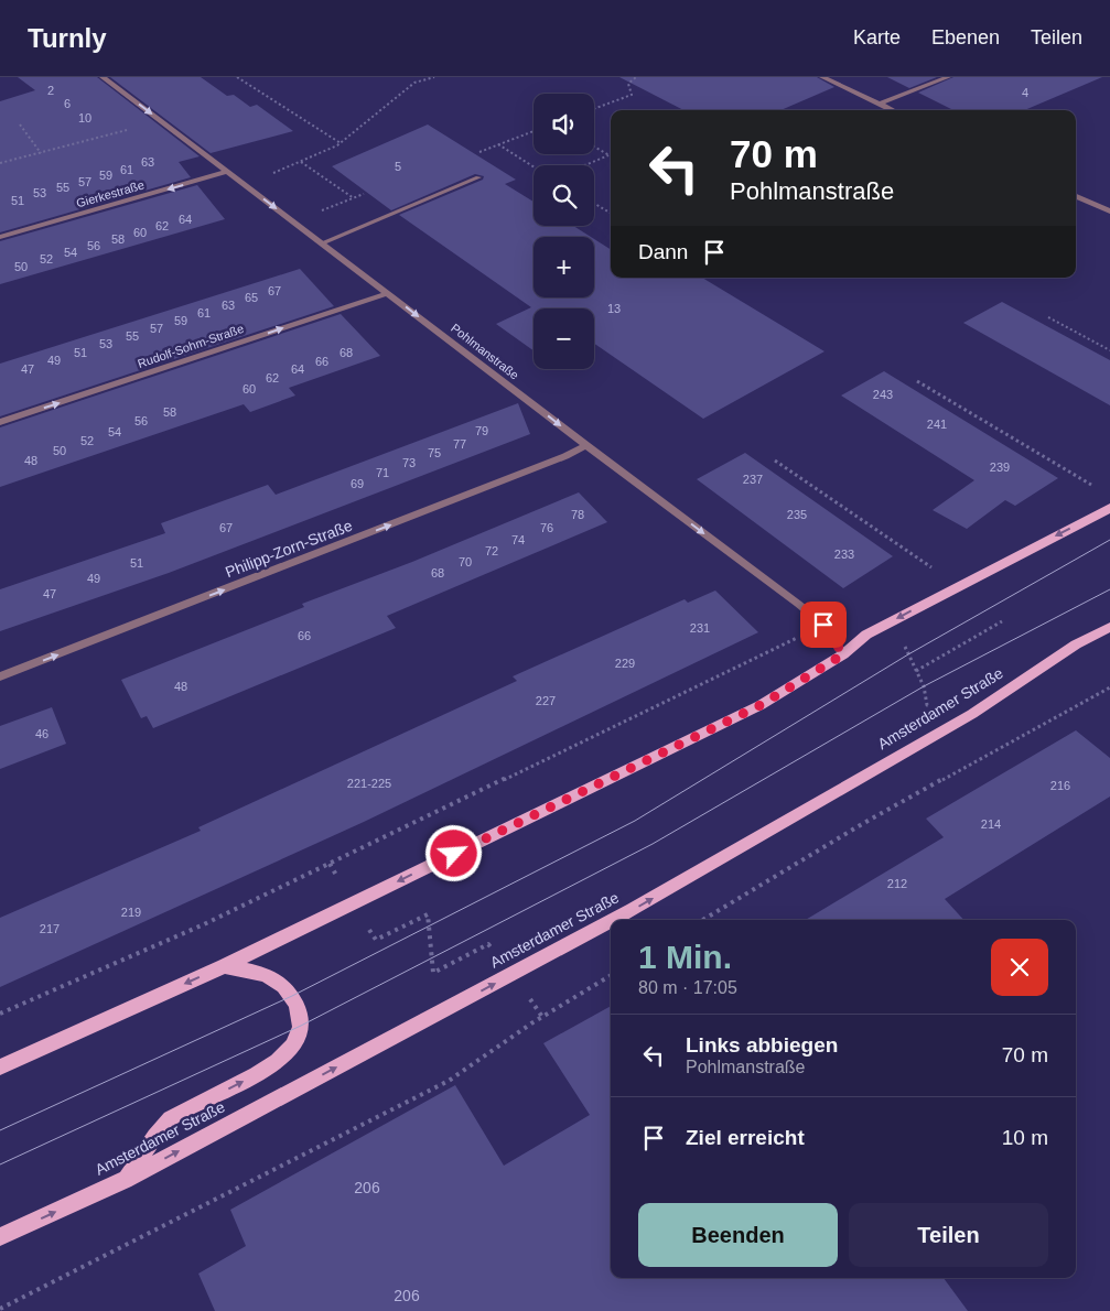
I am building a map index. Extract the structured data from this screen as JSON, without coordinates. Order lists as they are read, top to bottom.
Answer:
{
  "streets": {
    "main road": ["Amsterdamer Straße"],
    "street": [
      "Gierkestraße",
      "Rudolf-Sohm-Straße",
      "Pohlmanstraße",
      "Philipp-Zorn-Straße"
    ]
  },
  "crossings": [
    ["Gierkestraße", "Pohlmanstraße"],
    ["Rudolf-Sohm-Straße", "Pohlmanstraße"],
    ["Pohlmanstraße", "Philipp-Zorn-Straße"]
  ],
  "one_way": [
    "Gierkestraße",
    "Rudolf-Sohm-Straße",
    "Pohlmanstraße",
    "Philipp-Zorn-Straße"
  ],
  "house_numbers": [
    "2",
    "4",
    "6",
    "10",
    "63",
    "5",
    "61",
    "59",
    "57",
    "55",
    "53",
    "51",
    "64",
    "62",
    "60",
    "58",
    "56",
    "54",
    "52",
    "50",
    "67",
    "65",
    "63",
    "13",
    "61",
    "59",
    "57",
    "55",
    "53",
    "51",
    "68",
    "49",
    "66",
    "47",
    "64",
    "62",
    "60",
    "243",
    "58",
    "56",
    "241",
    "79",
    "54",
    "52",
    "77",
    "50",
    "75",
    "48",
    "73",
    "239",
    "71",
    "237",
    "69",
    "78",
    "235",
    "67",
    "76",
    "74",
    "72",
    "233",
    "70",
    "51",
    "68",
    "49",
    "47",
    "231",
    "66",
    "229",
    "48",
    "227",
    "46",
    "221-225",
    "216",
    "214",
    "212",
    "219",
    "217",
    "206",
    "206"
  ],
  "page": {
    "header": "Turnly",
    "nav": ["Karte", "Ebenen", "Teilen"],
    "map_buttons": ["+", "−"],
    "turn": ["70 m", "Pohlmanstraße"],
    "then": "Dann",
    "heading": ["1 Min.", "80 m · 17:05"],
    "list": [
      {
        "name": "Links abbiegen",
        "note": "Pohlmanstraße",
        "value": "70 m"
      },
      {
        "name": "Ziel erreicht",
        "value": "10 m"
      }
    ],
    "buttons": ["Beenden", "Teilen"]
  }
}
